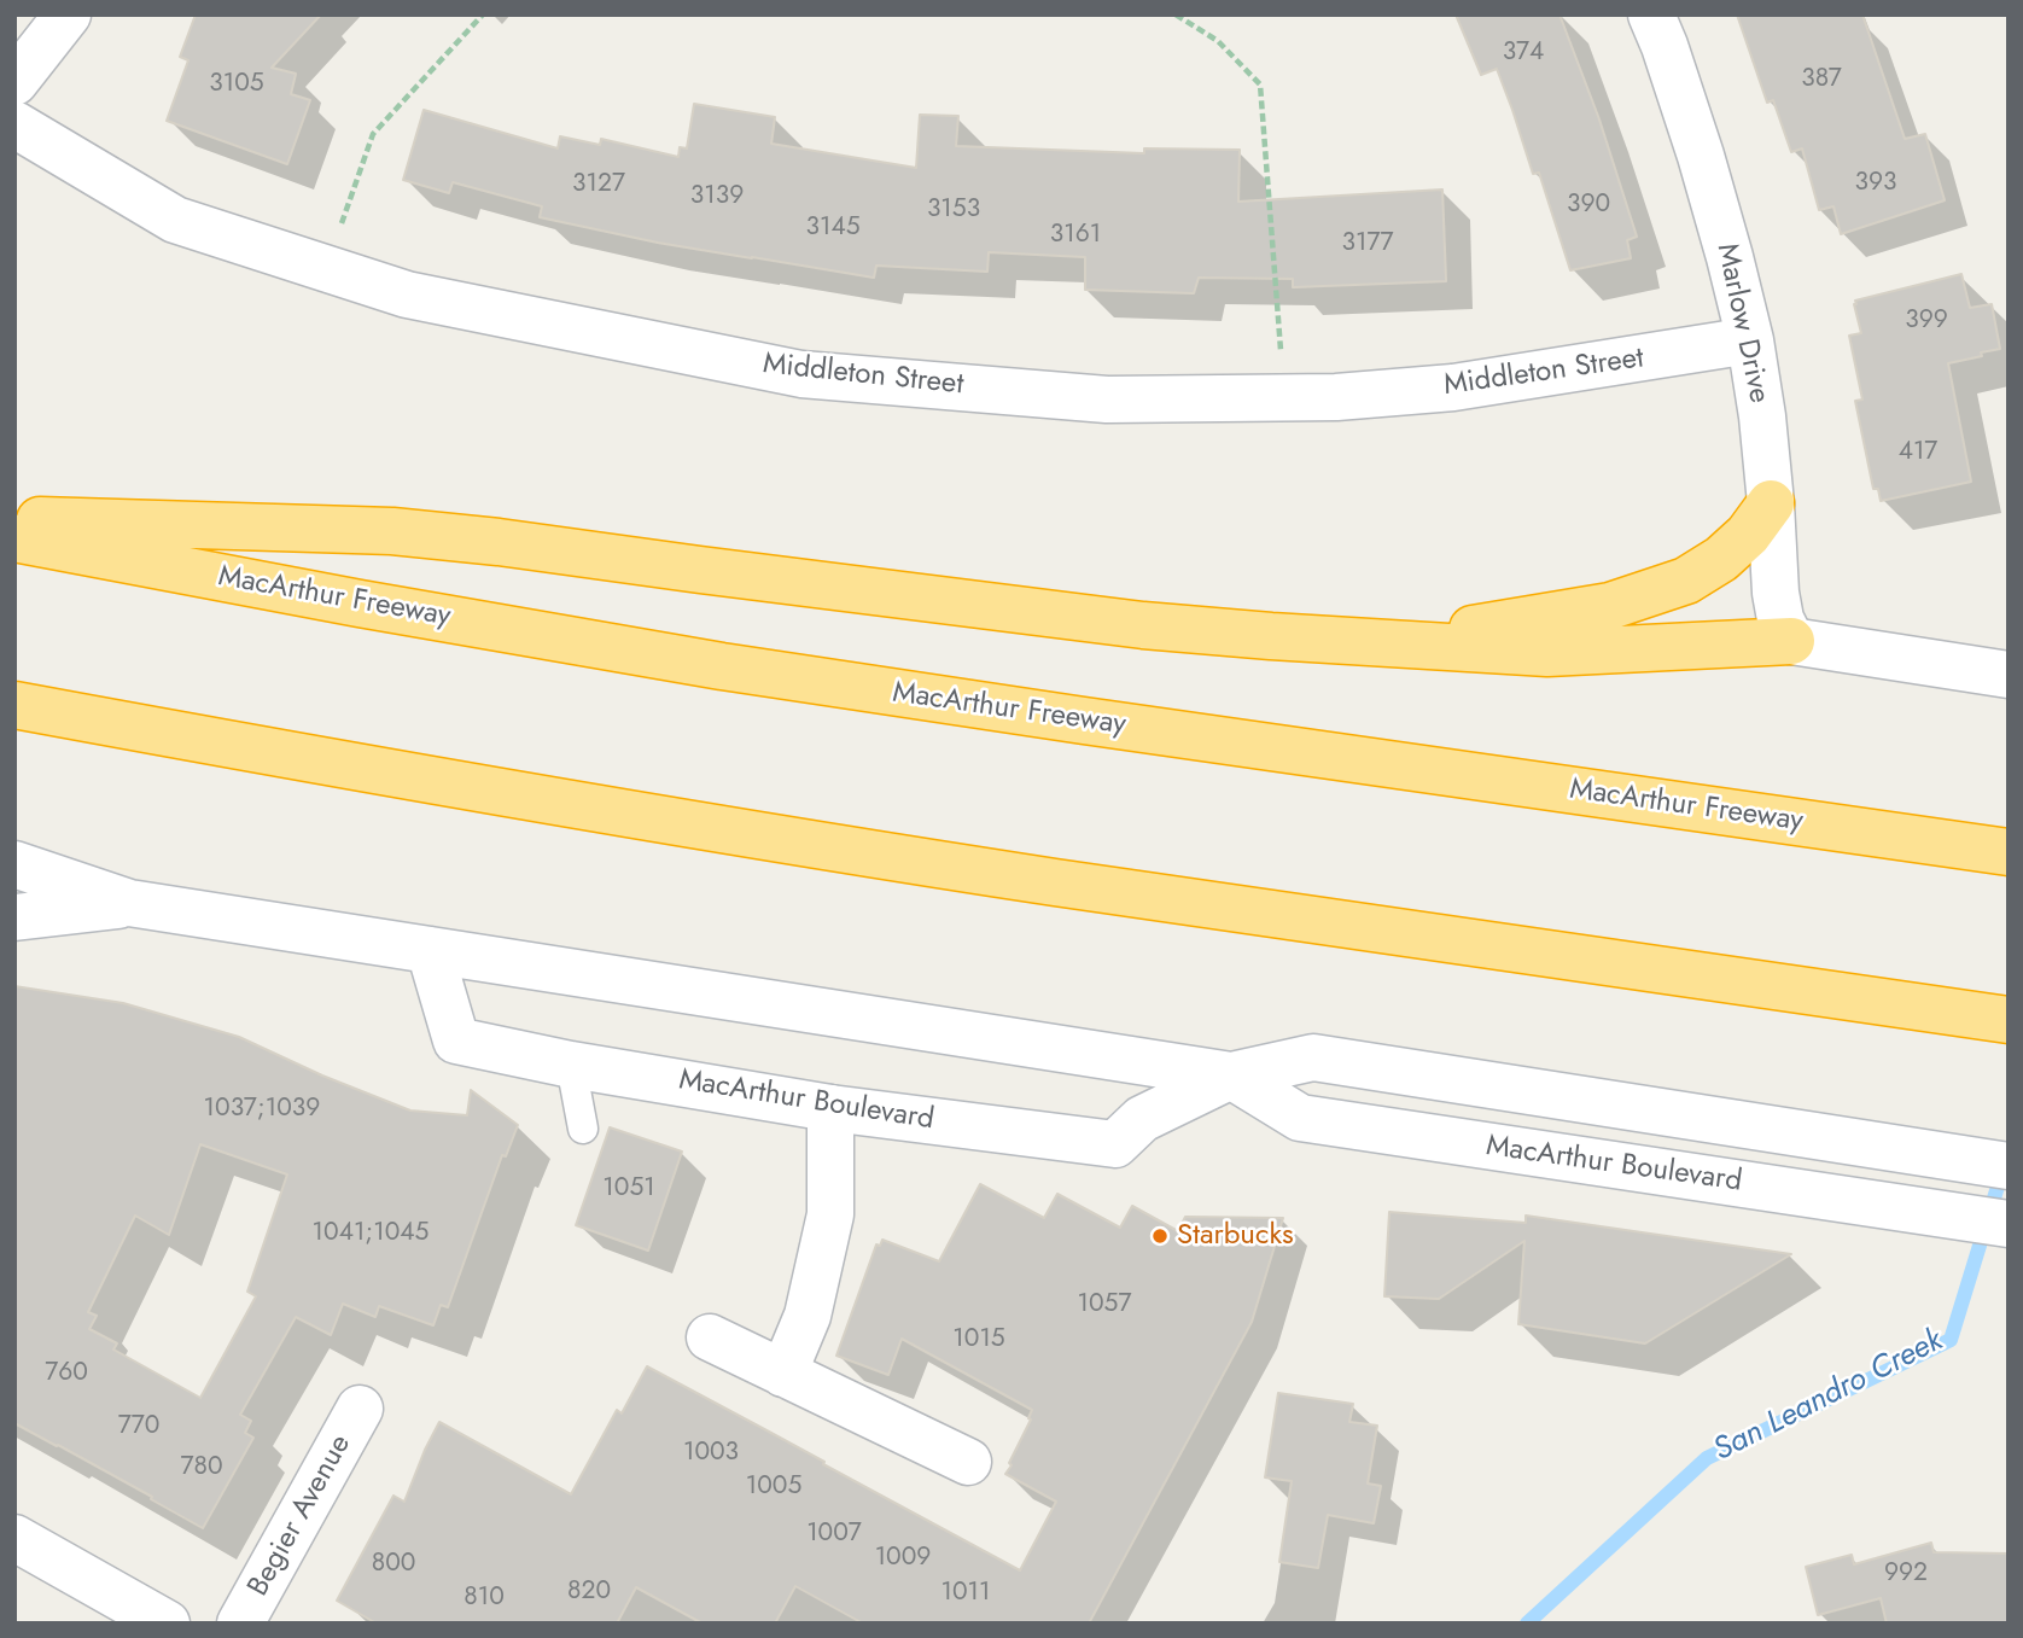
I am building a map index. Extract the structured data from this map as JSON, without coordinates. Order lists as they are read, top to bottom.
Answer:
{
  "streets": {
    "highway": ["MacArthur Freeway"],
    "main road": [
      "Marlow Drive",
      "Middleton Street",
      "MacArthur Boulevard",
      "Begier Avenue"
    ]
  },
  "crossings": [
    ["Marlow Drive", "Middleton Street"]
  ],
  "water": ["San Leandro Creek"],
  "places": ["Starbucks"],
  "house_numbers": [
    "374",
    "387",
    "3105",
    "393",
    "3127",
    "3139",
    "390",
    "3153",
    "3145",
    "3161",
    "3177",
    "399",
    "417",
    "1037;1039",
    "1051",
    "1041;1045",
    "1057",
    "1015",
    "760",
    "770",
    "1003",
    "780",
    "1005",
    "1007",
    "1009",
    "800",
    "992",
    "820",
    "1011",
    "810"
  ]
}
